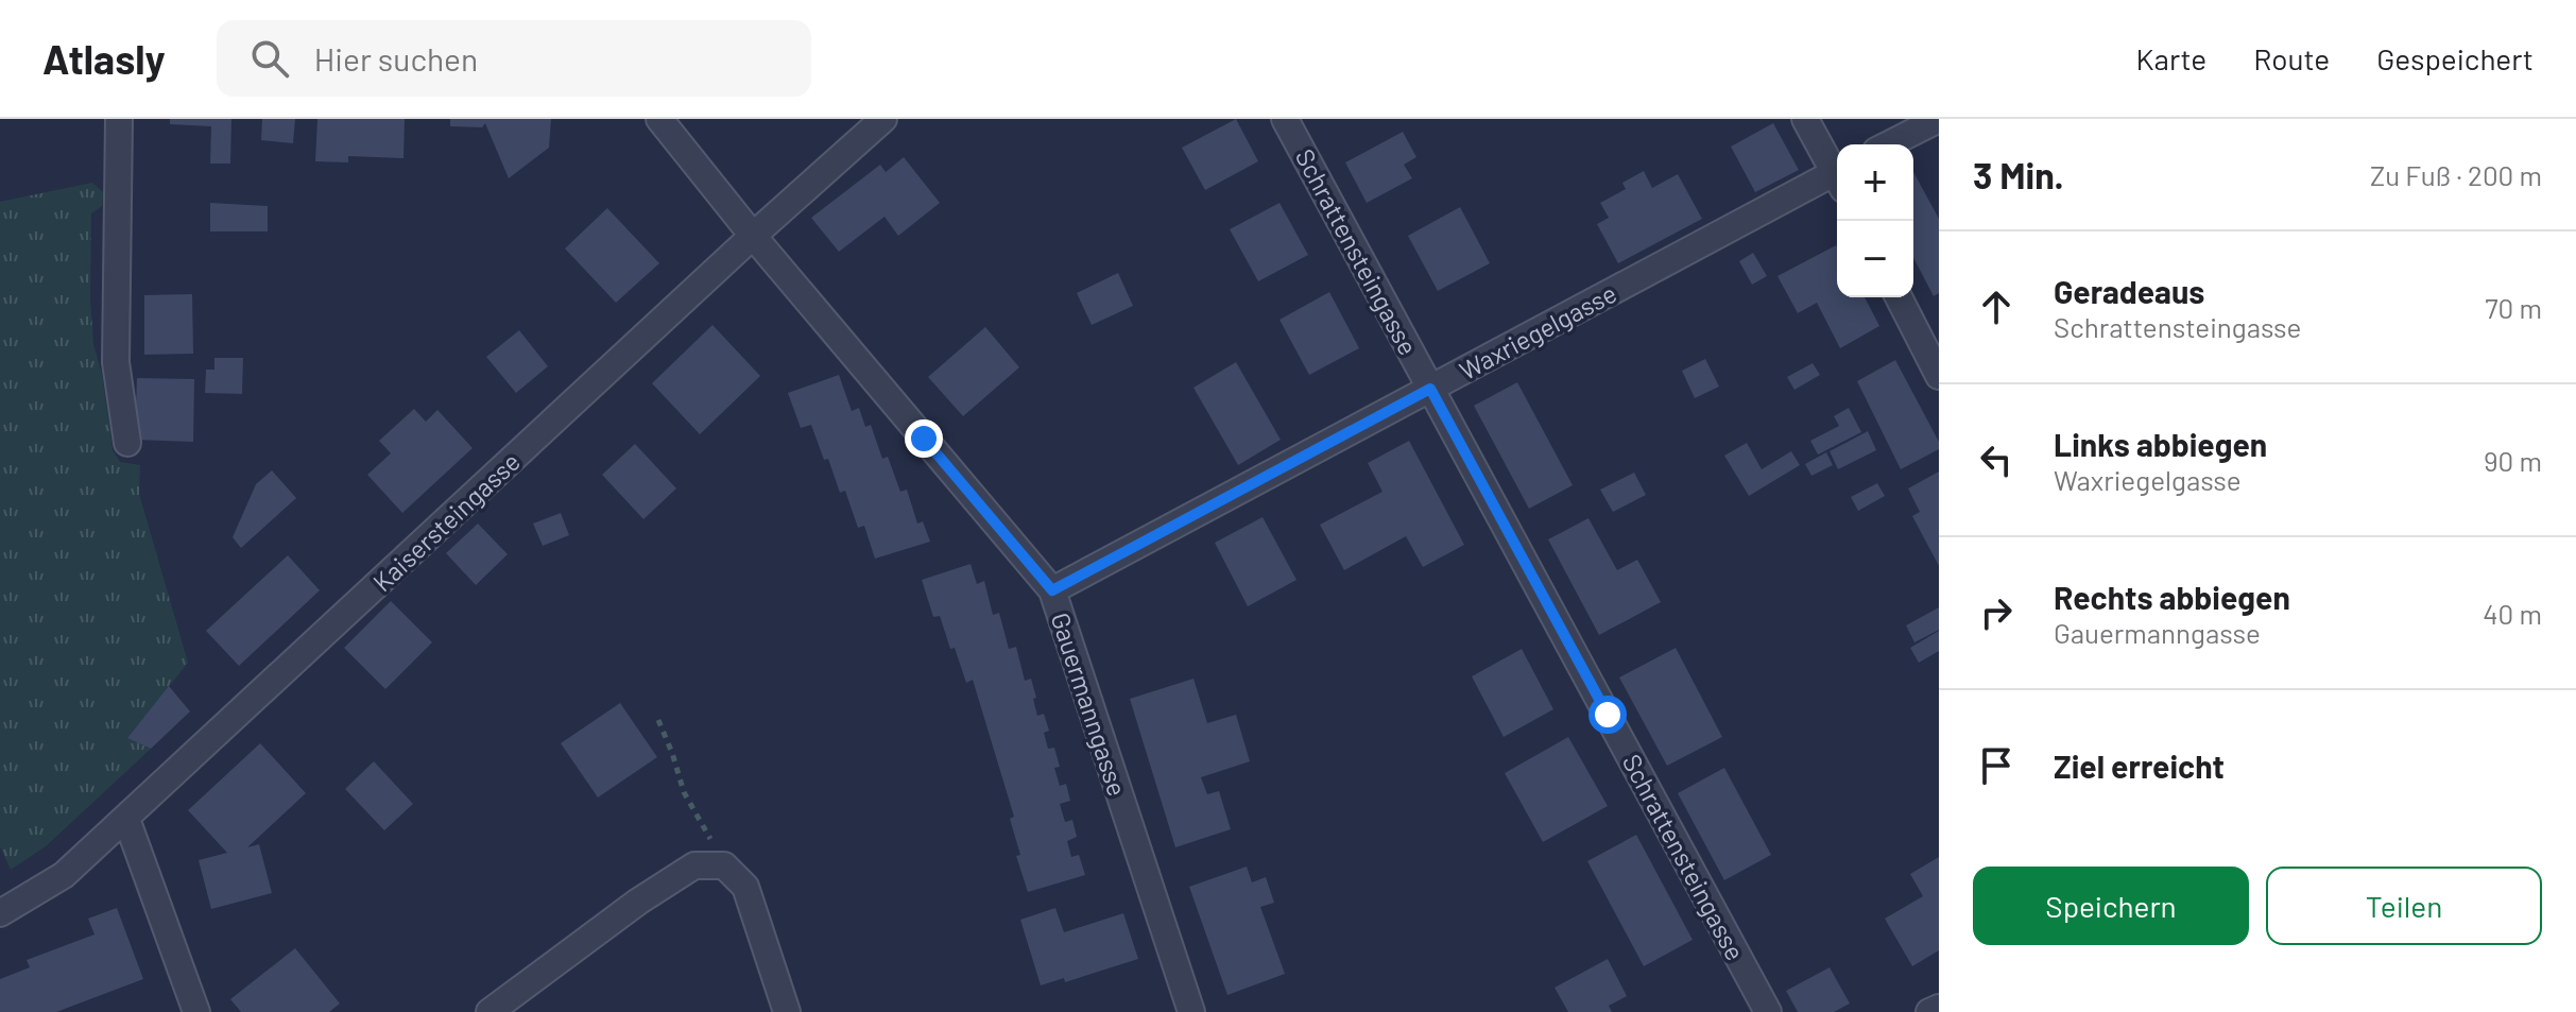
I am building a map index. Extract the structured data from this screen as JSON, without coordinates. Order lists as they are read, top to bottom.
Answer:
{
  "streets": {
    "street": [
      "Schrattensteingasse",
      "Waxriegelgasse",
      "Kaisersteingasse",
      "Gauermanngasse"
    ]
  },
  "crossings": [
    ["Schrattensteingasse", "Waxriegelgasse"],
    ["Waxriegelgasse", "Gauermanngasse"],
    ["Kaisersteingasse", "Gauermanngasse"]
  ],
  "page": {
    "header": "Atlasly",
    "search": "Hier suchen",
    "nav": ["Karte", "Route", "Gespeichert"],
    "heading": ["3 Min.", "Zu Fuß · 200 m"],
    "map_buttons": ["+", "−"],
    "list": [
      ["Geradeaus", "Schrattensteingasse", "70 m"],
      ["Links abbiegen", "Waxriegelgasse", "90 m"],
      ["Rechts abbiegen", "Gauermanngasse", "40 m"],
      "Ziel erreicht"
    ],
    "buttons": ["Speichern", "Teilen"]
  }
}
